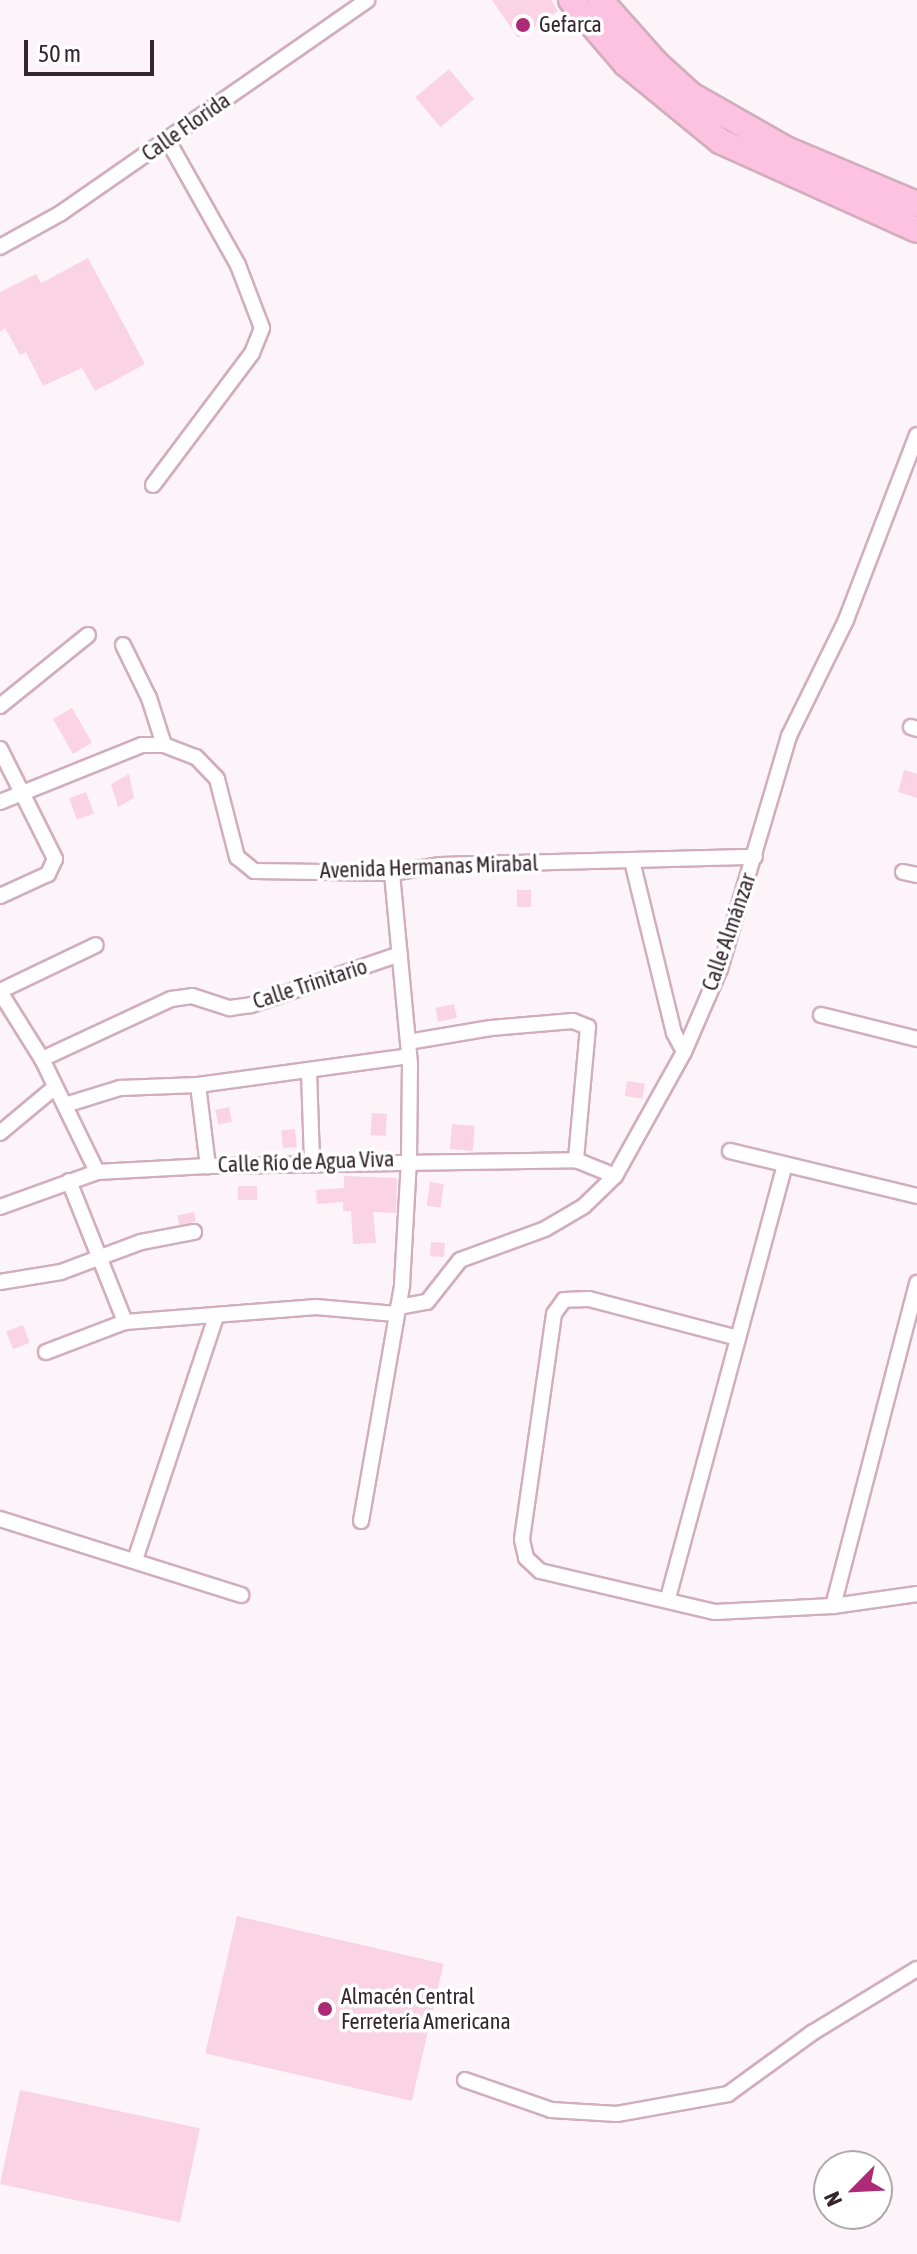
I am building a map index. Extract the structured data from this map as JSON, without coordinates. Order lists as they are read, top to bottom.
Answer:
{
  "streets": {
    "street": [
      "Calle Florida",
      "Avenida Hermanas Mirabal",
      "Calle Almánzar",
      "Calle Trinitario",
      "Calle Río de Agua Viva"
    ]
  },
  "crossings": [
    ["Avenida Hermanas Mirabal", "Calle Almánzar"],
    ["Calle Almánzar", "Calle Río de Agua Viva"]
  ],
  "places": ["Gefarca", "Almacén Central Ferretería Americana"],
  "scale_bar": "50 m",
  "north": "bottom left"
}
